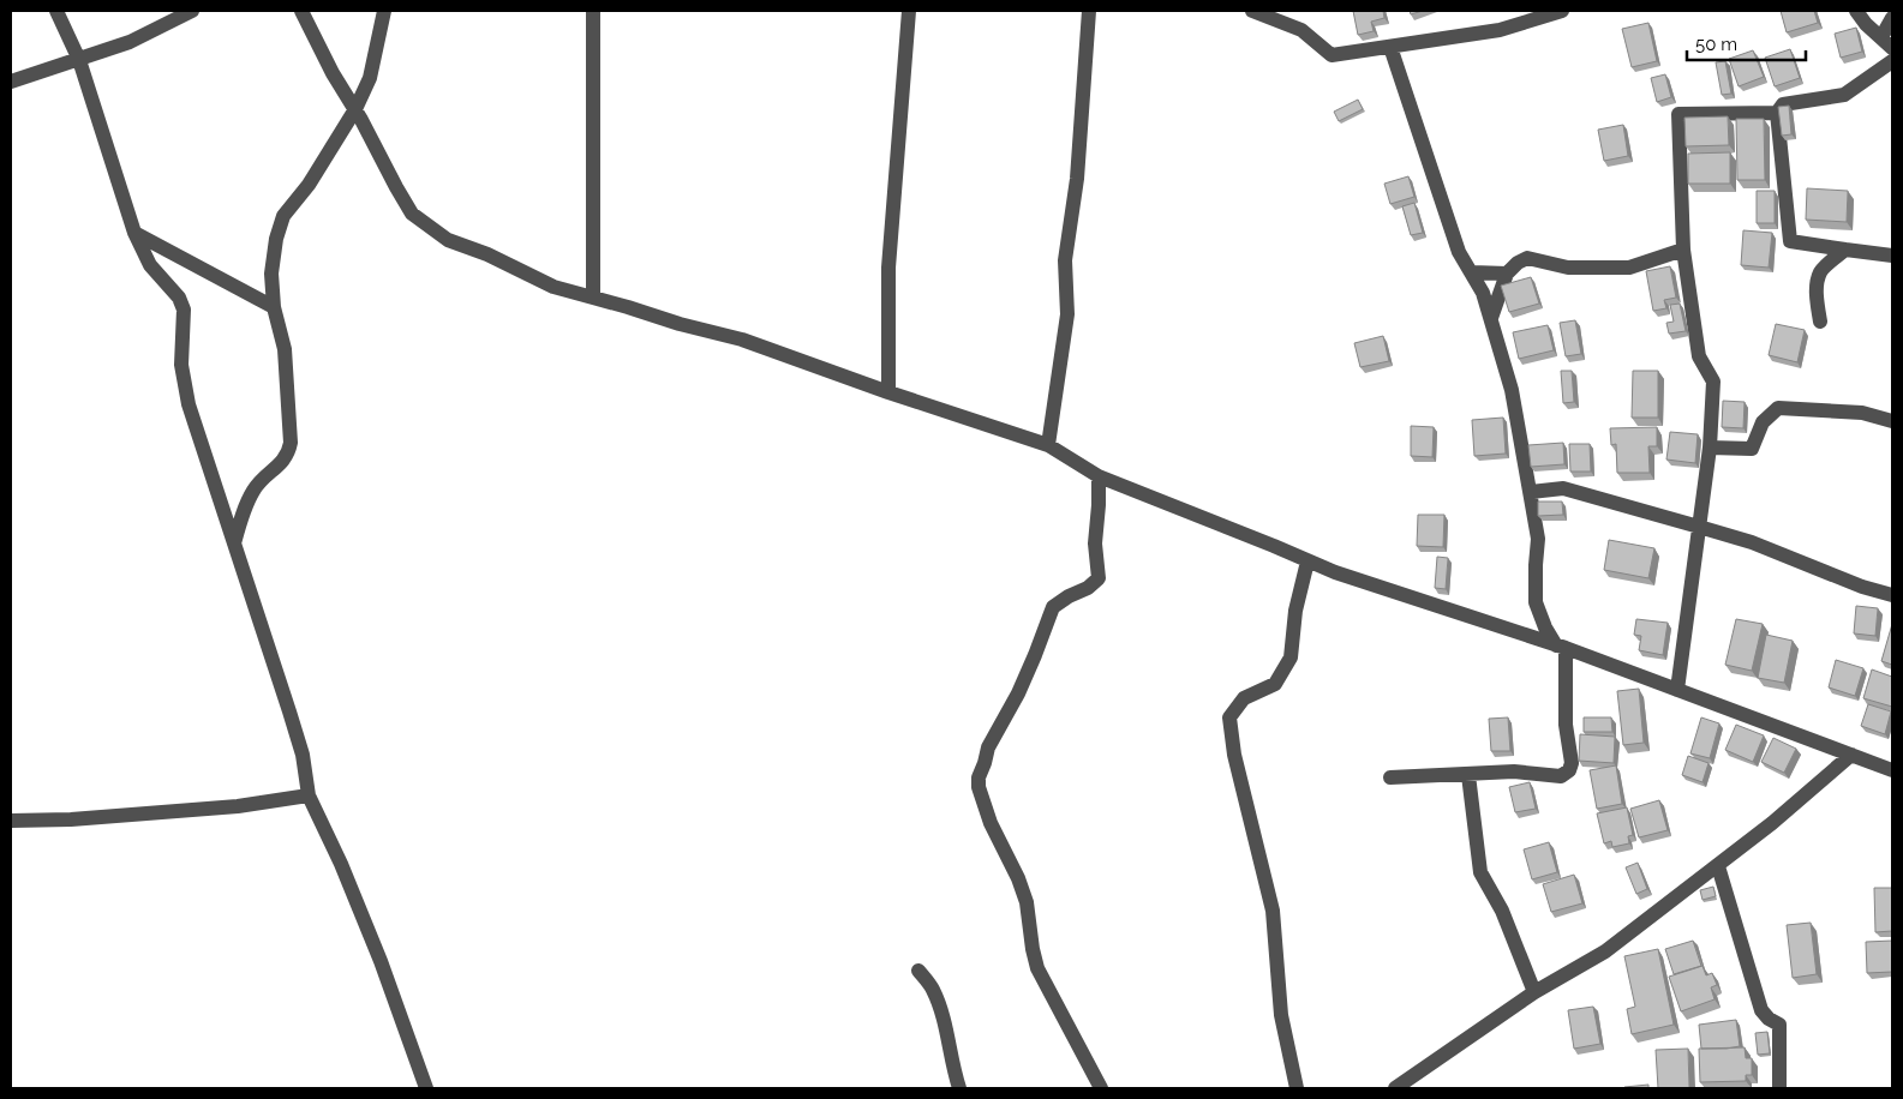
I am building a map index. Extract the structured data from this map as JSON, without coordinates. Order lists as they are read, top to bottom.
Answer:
{
  "scale_bar": "50 m"
}
